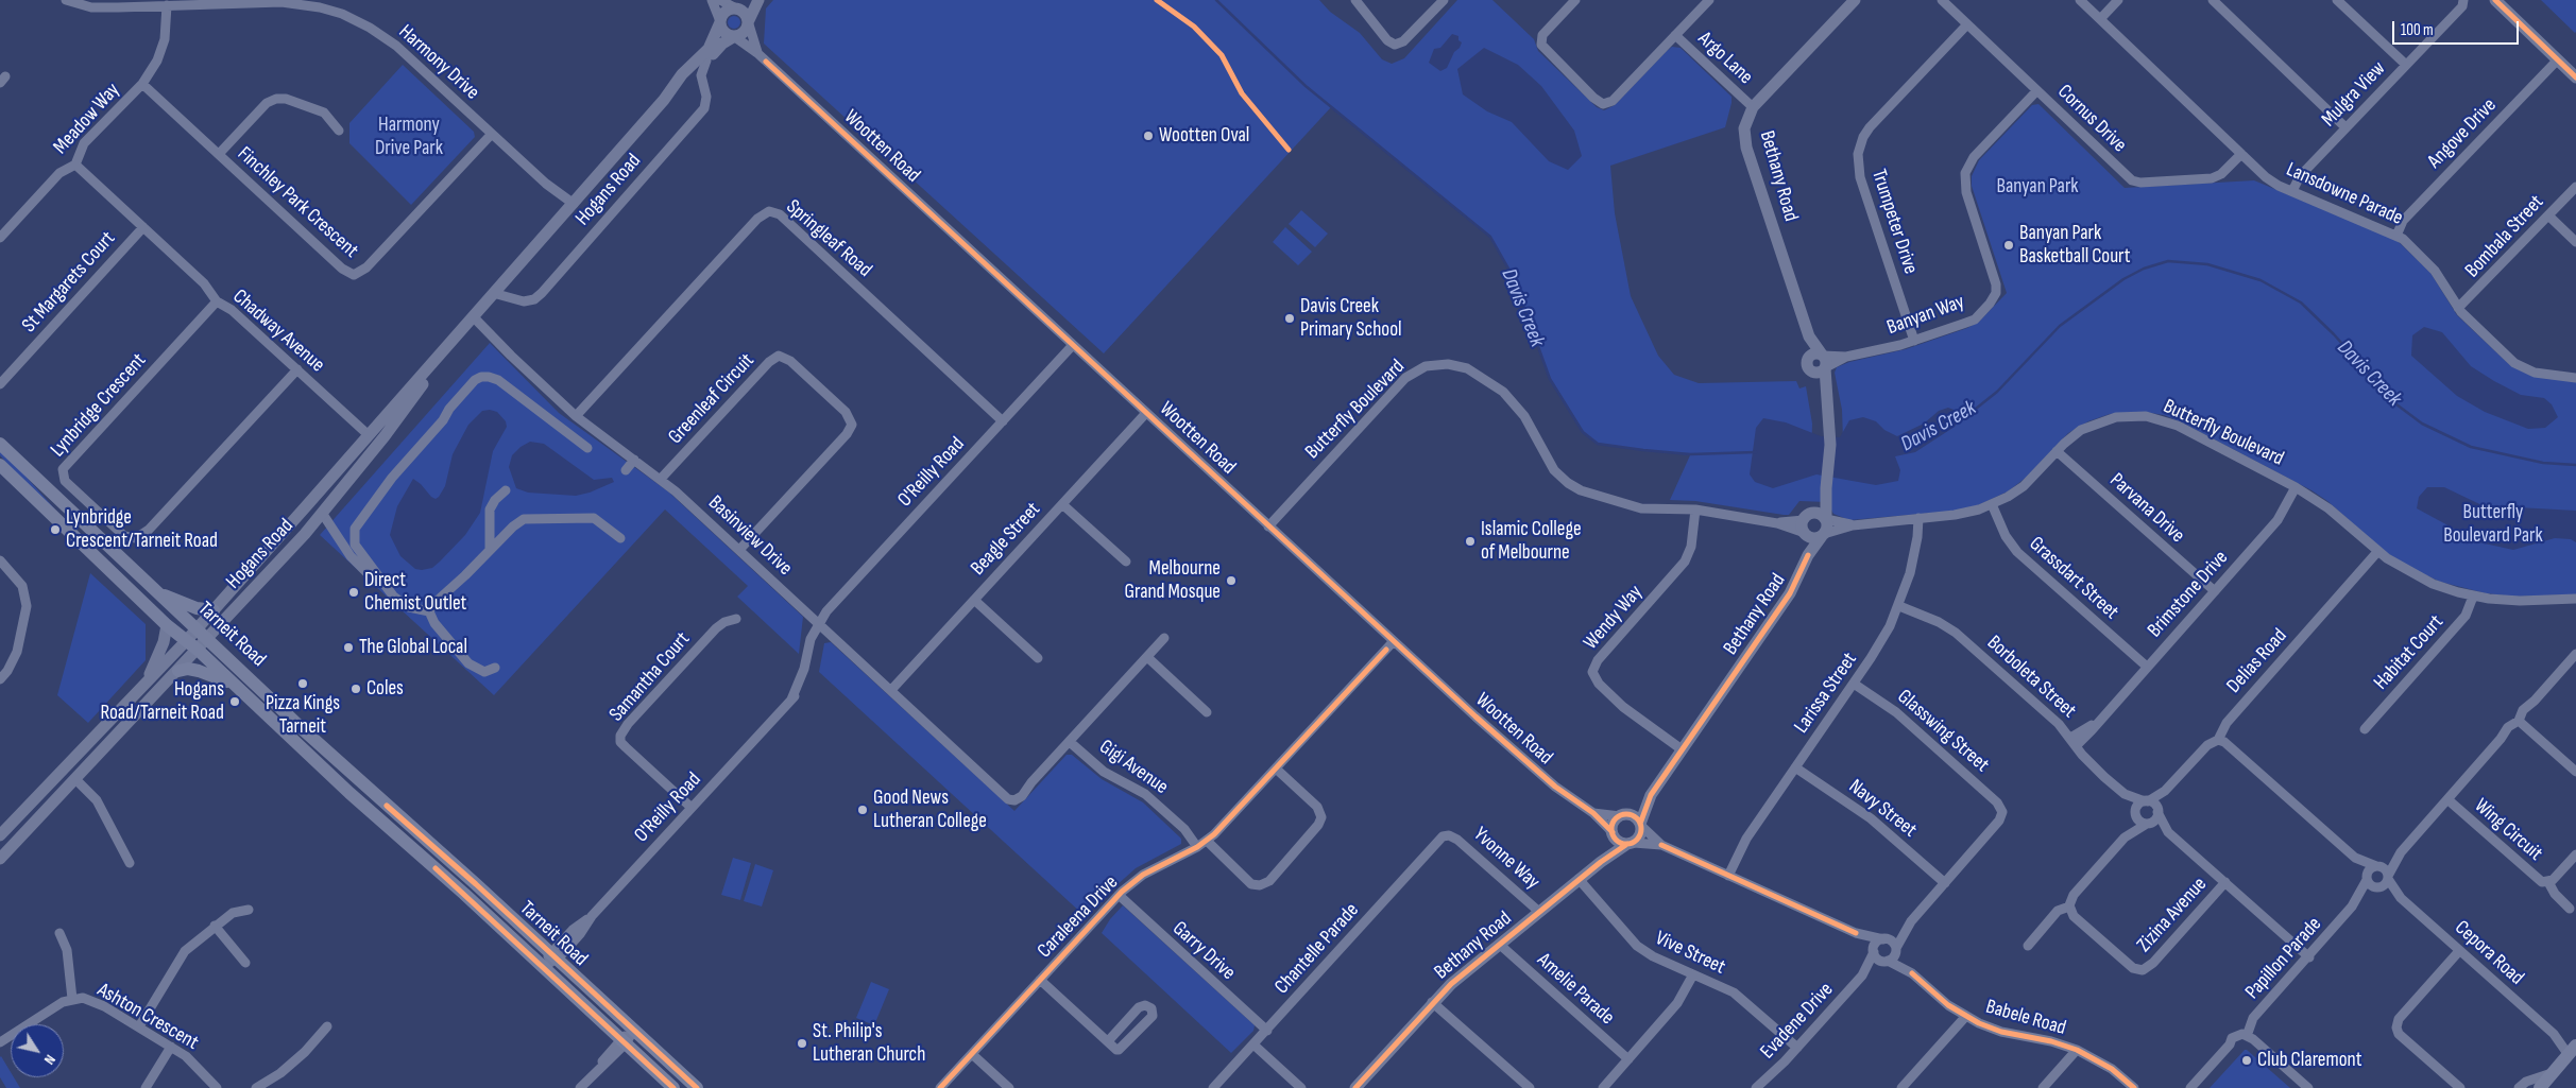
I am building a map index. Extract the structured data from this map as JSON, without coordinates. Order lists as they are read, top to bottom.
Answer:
{
  "streets": {
    "main road": ["Tarneit Road"],
    "street": [
      "Argo Lane",
      "Harmony Drive",
      "Mulgra View",
      "Meadow Way",
      "Cornus Drive",
      "Angove Drive",
      "Wootten Road",
      "Bethany Road",
      "Hogans Road",
      "Lansdowne Parade",
      "Finchley Park Crescent",
      "Trumpeter Drive",
      "Bombala Street",
      "Springleaf Road",
      "St Margarets Court",
      "Banyan Way",
      "Chadway Avenue",
      "Greenleaf Circuit",
      "Lynbridge Crescent",
      "Butterfly Boulevard",
      "O'Reilly Road",
      "Parvana Drive",
      "Basinview Drive",
      "Beagle Street",
      "Grassdart Street",
      "Brimstone Drive",
      "Wendy Way",
      "Habitat Court",
      "Delias Road",
      "Samantha Court",
      "Borboleta Street",
      "Larissa Street",
      "Glasswing Street",
      "Gigi Avenue",
      "Navy Street",
      "Wing Circuit",
      "Yvonne Way",
      "Zizina Avenue",
      "Caraleena Drive",
      "Chantelle Parade",
      "Garry Drive",
      "Vive Street",
      "Cepora Road",
      "Papillon Parade",
      "Amelie Parade",
      "Ashton Crescent",
      "Babele Road",
      "Evadene Drive"
    ]
  },
  "crossings": [
    ["Argo Lane", "Bethany Road"],
    ["Harmony Drive", "Meadow Way"],
    ["Harmony Drive", "Hogans Road"],
    ["Harmony Drive", "Finchley Park Crescent"],
    ["Mulgra View", "Lansdowne Parade"],
    ["Meadow Way", "Finchley Park Crescent"],
    ["Meadow Way", "Chadway Avenue"],
    ["Cornus Drive", "Lansdowne Parade"],
    ["Cornus Drive", "Trumpeter Drive"],
    ["Cornus Drive", "Banyan Way"],
    ["Angove Drive", "Lansdowne Parade"],
    ["Wootten Road", "Bethany Road"],
    ["Wootten Road", "Hogans Road"],
    ["Wootten Road", "Butterfly Boulevard"],
    ["Wootten Road", "O'Reilly Road"],
    ["Wootten Road", "Beagle Street"],
    ["Wootten Road", "Caraleena Drive"],
    ["Bethany Road", "Banyan Way"],
    ["Bethany Road", "Butterfly Boulevard"],
    ["Bethany Road", "Wendy Way"],
    ["Bethany Road", "Yvonne Way"],
    ["Bethany Road", "Vive Street"],
    ["Bethany Road", "Amelie Parade"],
    ["Hogans Road", "Chadway Avenue"],
    ["Hogans Road", "Basinview Drive"],
    ["Hogans Road", "Tarneit Road"],
    ["Lansdowne Parade", "Bombala Street"],
    ["Trumpeter Drive", "Banyan Way"],
    ["Springleaf Road", "O'Reilly Road"],
    ["Springleaf Road", "Basinview Drive"],
    ["St Margarets Court", "Chadway Avenue"],
    ["Chadway Avenue", "Lynbridge Crescent"],
    ["Greenleaf Circuit", "Basinview Drive"],
    ["Butterfly Boulevard", "Parvana Drive"],
    ["Butterfly Boulevard", "Grassdart Street"],
    ["Butterfly Boulevard", "Brimstone Drive"],
    ["Butterfly Boulevard", "Wendy Way"],
    ["Butterfly Boulevard", "Habitat Court"],
    ["Butterfly Boulevard", "Delias Road"],
    ["Butterfly Boulevard", "Larissa Street"],
    ["O'Reilly Road", "Basinview Drive"],
    ["O'Reilly Road", "Tarneit Road"],
    ["O'Reilly Road", "Samantha Court"],
    ["Parvana Drive", "Brimstone Drive"],
    ["Basinview Drive", "Beagle Street"],
    ["Basinview Drive", "Gigi Avenue"],
    ["Grassdart Street", "Brimstone Drive"],
    ["Brimstone Drive", "Borboleta Street"],
    ["Delias Road", "Borboleta Street"],
    ["Borboleta Street", "Larissa Street"],
    ["Larissa Street", "Glasswing Street"],
    ["Larissa Street", "Navy Street"],
    ["Glasswing Street", "Navy Street"],
    ["Gigi Avenue", "Caraleena Drive"],
    ["Yvonne Way", "Chantelle Parade"],
    ["Caraleena Drive", "Garry Drive"],
    ["Chantelle Parade", "Garry Drive"],
    ["Vive Street", "Evadene Drive"],
    ["Cepora Road", "Papillon Parade"],
    ["Babele Road", "Evadene Drive"]
  ],
  "water": ["Davis Creek"],
  "parks": ["Harmony Drive Park", "Banyan Park", "Butterfly Boulevard Park"],
  "places": [
    "Wootten Oval",
    "Banyan Park Basketball Court",
    "Davis Creek Primary School",
    "Lynbridge Crescent/Tarneit Road",
    "Islamic College of Melbourne",
    "Melbourne Grand Mosque",
    "Direct Chemist Outlet",
    "The Global Local",
    "Pizza Kings Tarneit",
    "Coles",
    "Hogans Road/Tarneit Road",
    "Good News Lutheran College",
    "St. Philip's Lutheran Church",
    "Club Claremont"
  ],
  "scale_bar": "100 m",
  "north": "bottom right"
}
